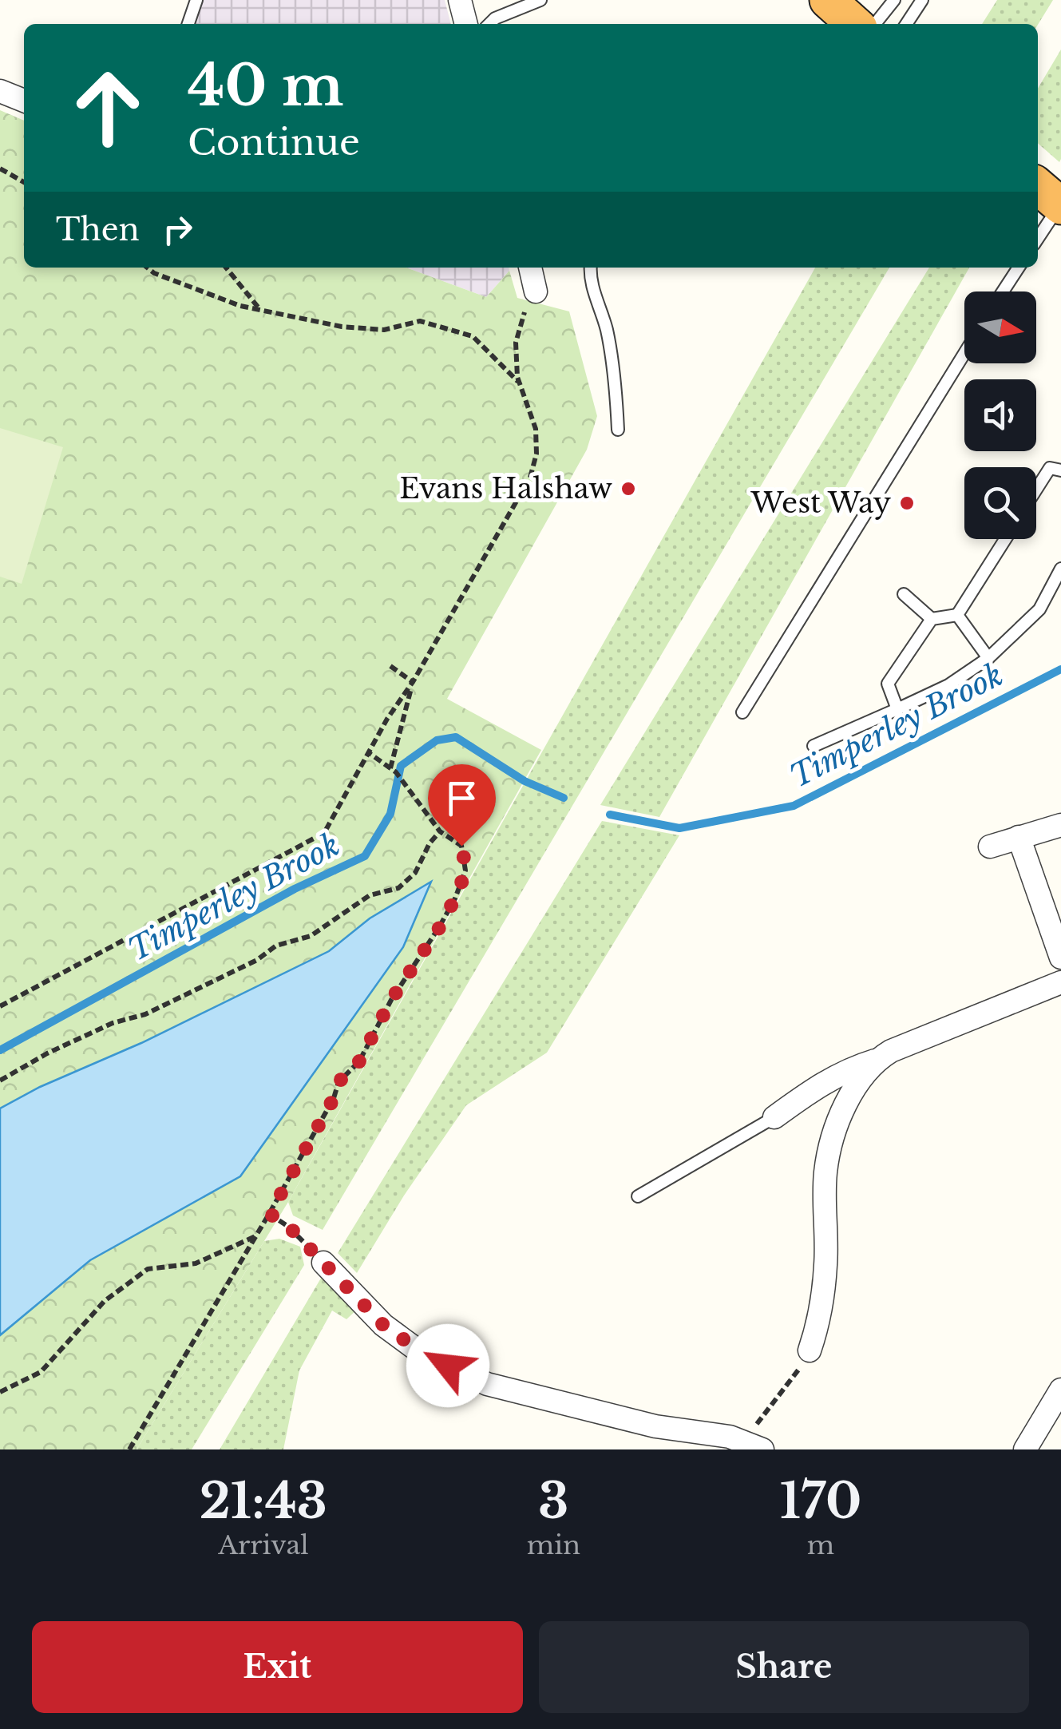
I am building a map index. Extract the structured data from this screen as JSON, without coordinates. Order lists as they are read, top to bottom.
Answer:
{
  "water": ["Timperley Brook"],
  "places": ["Evans Halshaw", "West Way"],
  "north": "right",
  "page": {
    "turn": ["40 m", "Continue"],
    "then": "Then",
    "eta": [
      "21:43",
      "Arrival",
      "3",
      "min",
      "170",
      "m"
    ],
    "buttons": ["Exit", "Share"]
  }
}
